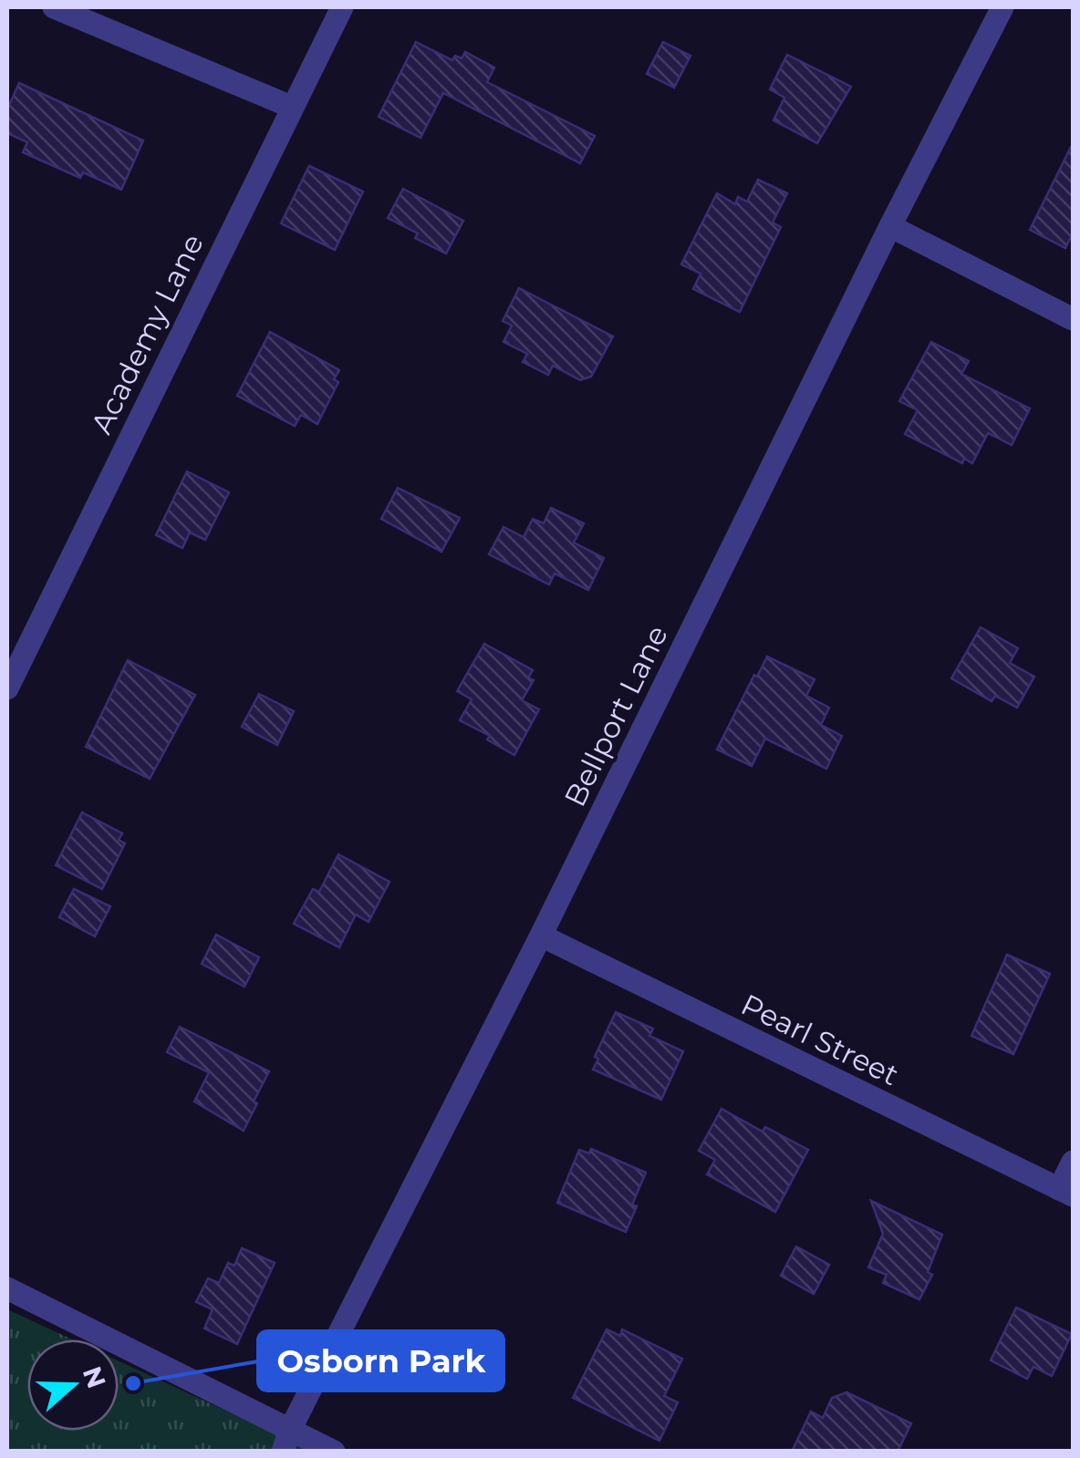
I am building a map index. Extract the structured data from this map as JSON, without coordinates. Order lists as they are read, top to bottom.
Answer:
{
  "streets": {
    "street": ["Academy Lane", "Bellport Lane", "Pearl Street"]
  },
  "crossings": [
    ["Bellport Lane", "Pearl Street"]
  ],
  "places": ["Osborn Park"],
  "north": "right"
}
